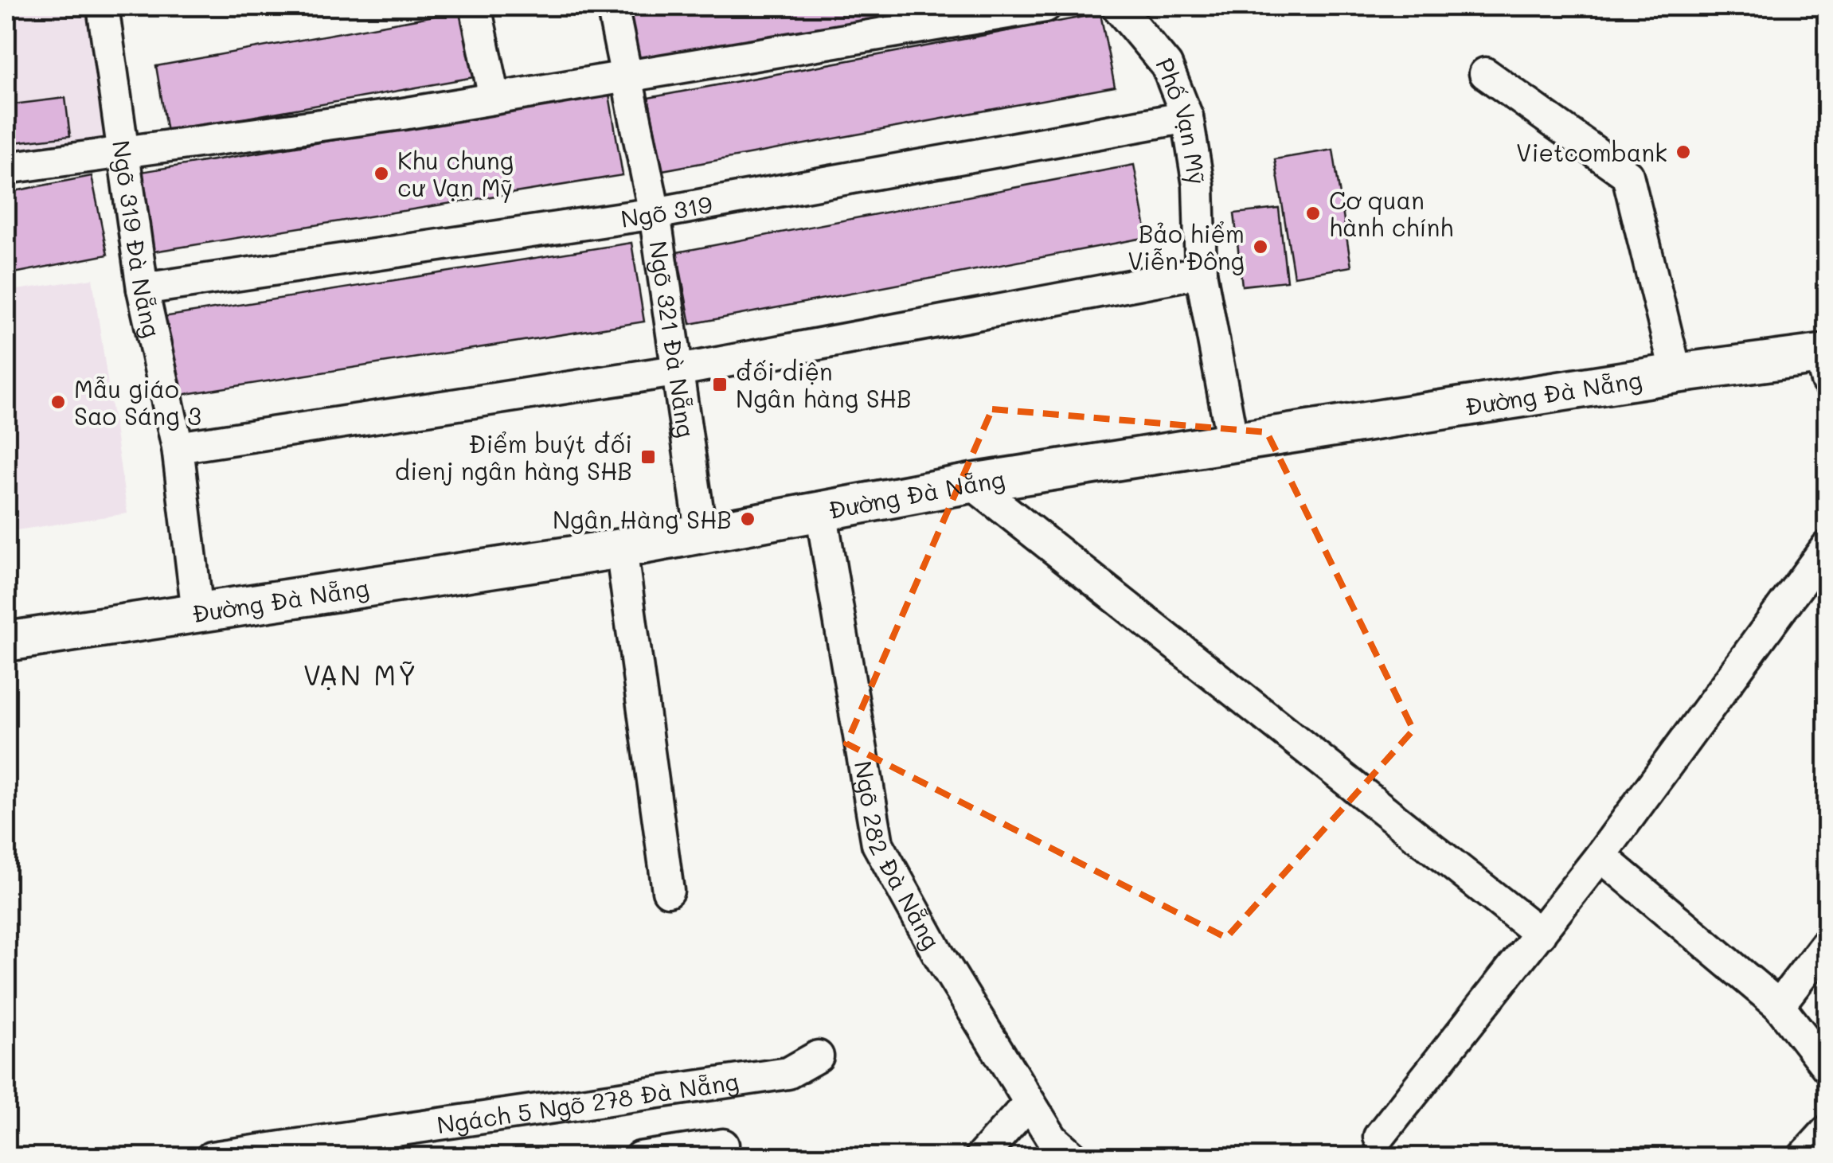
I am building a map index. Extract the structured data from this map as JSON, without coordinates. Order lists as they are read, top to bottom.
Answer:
{
  "streets": {
    "main road": ["Đường Đà Nẵng"],
    "street": [
      "Phố Vạn Mỹ",
      "Ngõ 319",
      "Ngõ 319 Đà Nẵng",
      "Ngõ 321 Đà Nẵng",
      "Ngõ 282 Đà Nẵng",
      "Ngách 5 Ngõ 278 Đà Nẵng"
    ]
  },
  "crossings": [
    ["Phố Vạn Mỹ", "Ngõ 319"],
    ["Phố Vạn Mỹ", "Đường Đà Nẵng"],
    ["Ngõ 319", "Ngõ 319 Đà Nẵng"],
    ["Ngõ 319", "Ngõ 321 Đà Nẵng"],
    ["Ngõ 319 Đà Nẵng", "Đường Đà Nẵng"],
    ["Ngõ 321 Đà Nẵng", "Đường Đà Nẵng"],
    ["Đường Đà Nẵng", "Ngõ 282 Đà Nẵng"]
  ],
  "districts": ["VẠN MỸ"],
  "places": {
    "other": [
      "Vietcombank",
      "Khu chung cư Vạn Mỹ",
      "Cơ quan hành chính",
      "Bảo hiểm Viễn Đông",
      "Mẫu giáo Sao Sáng 3",
      "Ngân Hàng SHB"
    ],
    "transit": ["đối diện Ngân hàng SHB", "Điểm buýt đối dienj ngân hàng SHB"]
  }
}
